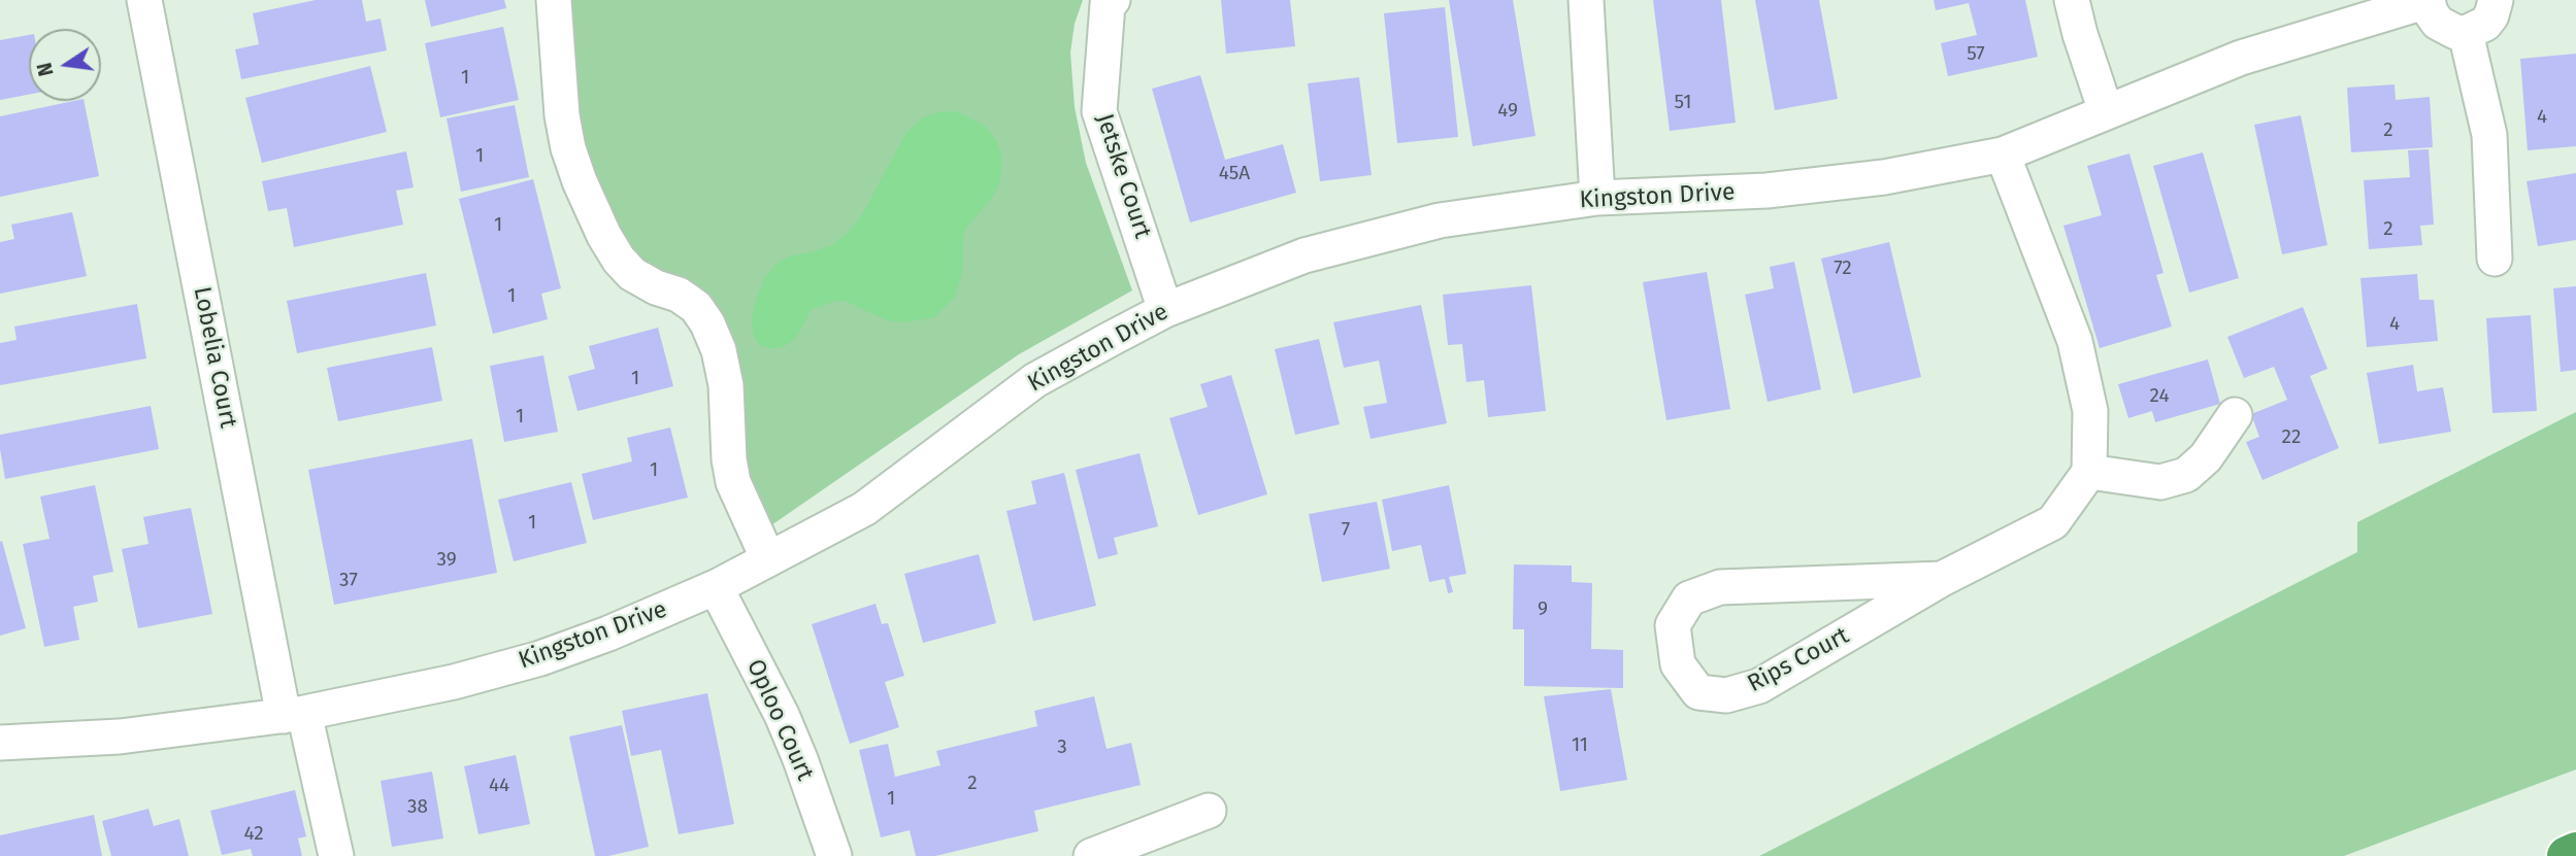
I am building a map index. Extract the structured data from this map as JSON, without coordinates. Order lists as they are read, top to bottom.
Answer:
{
  "streets": {
    "street": [
      "Jetske Court",
      "Kingston Drive",
      "Lobelia Court",
      "Rips Court",
      "Oploo Court"
    ]
  },
  "crossings": [
    ["Jetske Court", "Kingston Drive"],
    ["Kingston Drive", "Lobelia Court"],
    ["Kingston Drive", "Oploo Court"]
  ],
  "house_numbers": [
    "57",
    "1",
    "51",
    "49",
    "4",
    "2",
    "1",
    "45A",
    "1",
    "2",
    "72",
    "1",
    "4",
    "1",
    "24",
    "1",
    "22",
    "1",
    "1",
    "7",
    "39",
    "37",
    "9",
    "11",
    "3",
    "2",
    "44",
    "1",
    "38",
    "42"
  ],
  "north": "left"
}
